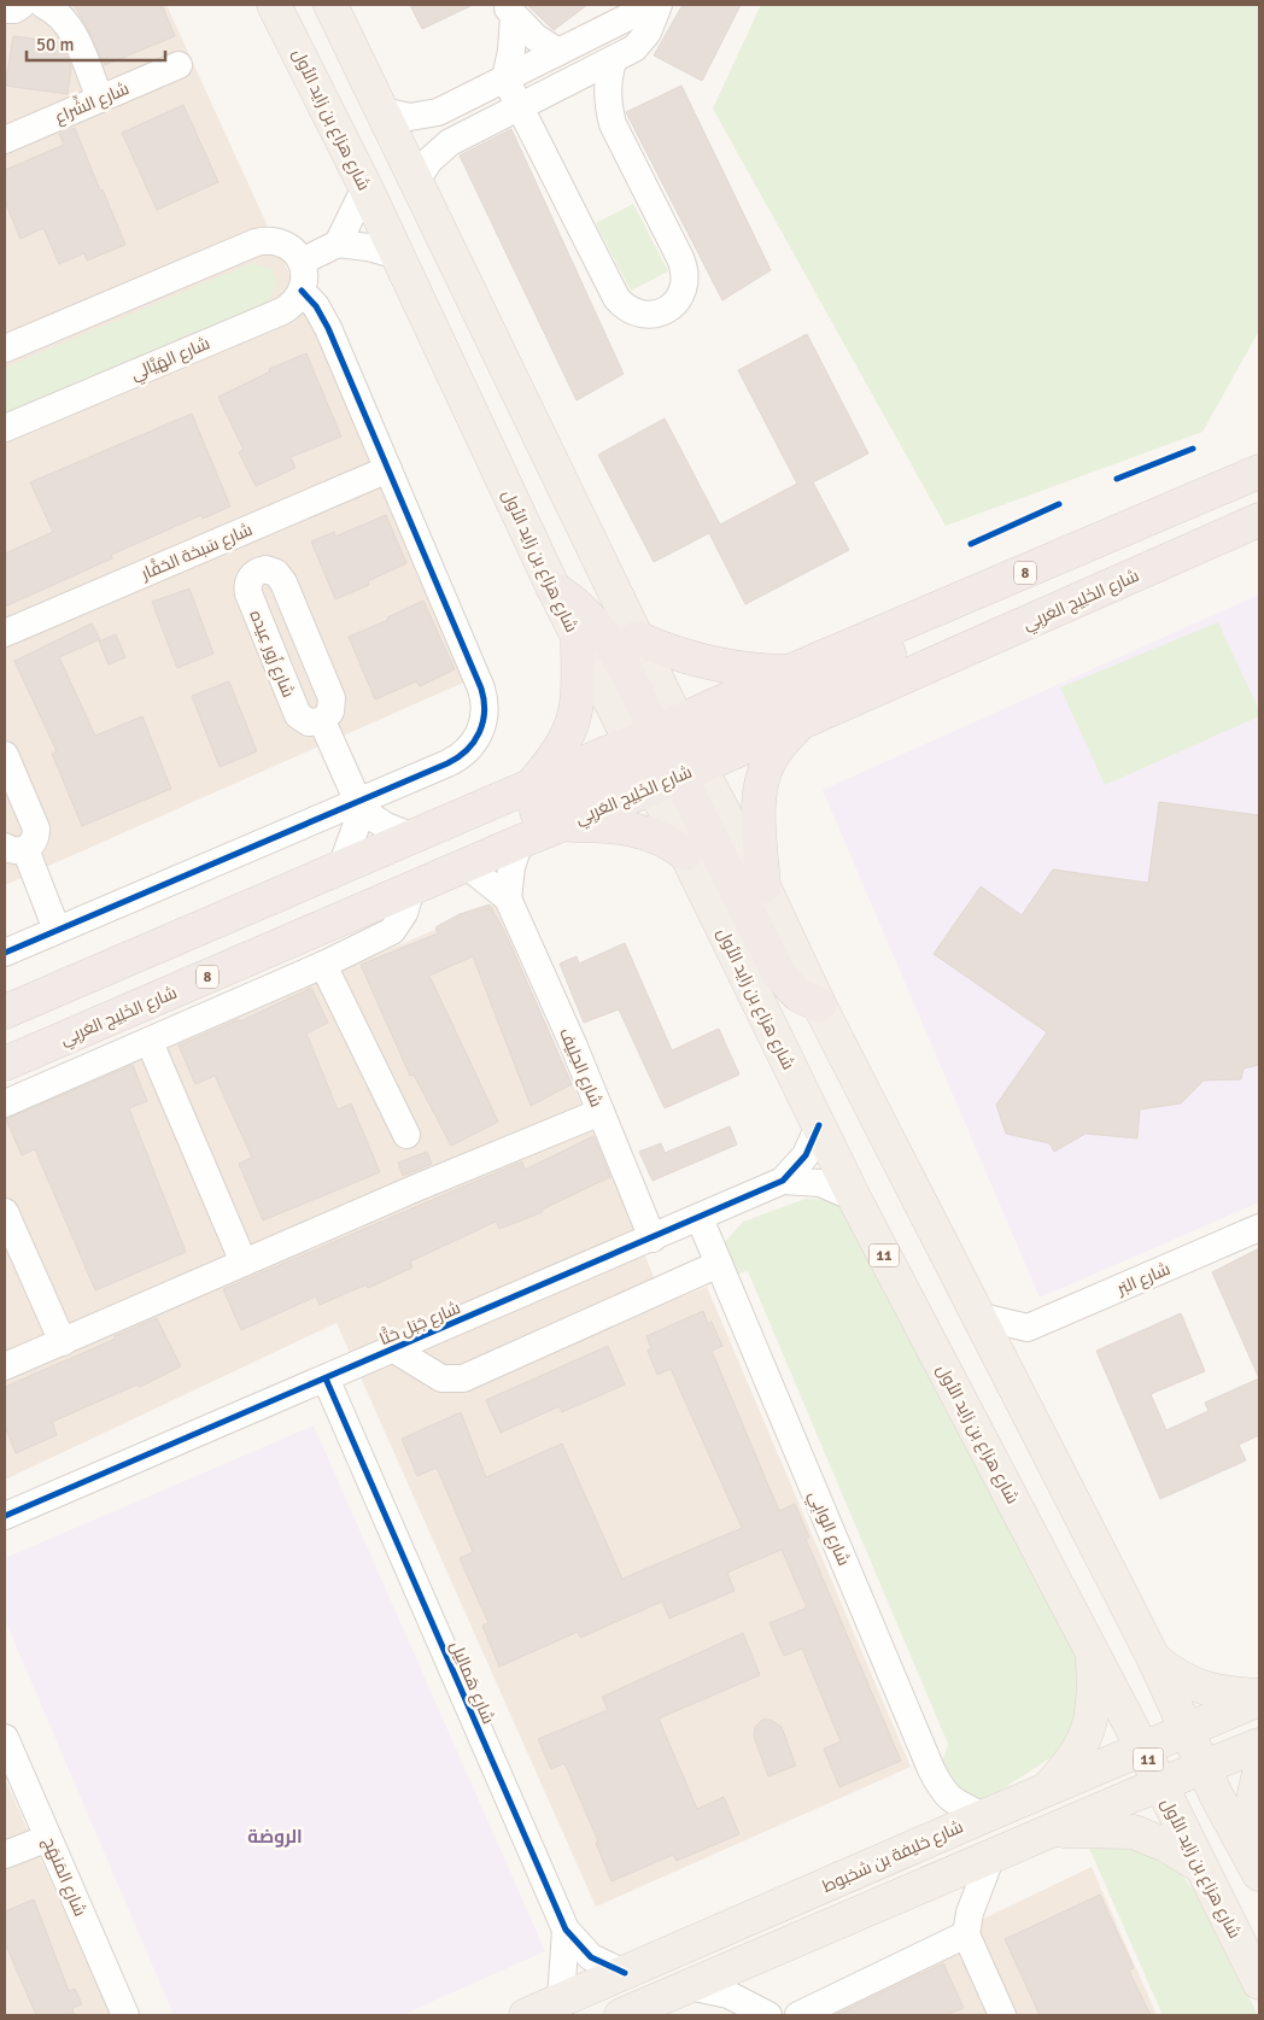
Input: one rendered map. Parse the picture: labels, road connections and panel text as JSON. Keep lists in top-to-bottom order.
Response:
{
  "streets": {
    "highway": ["8", "شارع الخَلِيج العَربِي"],
    "main road": ["شارع هزاع بن زايد الأول", "11", "شارع خليفة بن شخبوط"],
    "street": [
      "شارع الشِّراع",
      "شارع الهَيَّالي",
      "شارع سَبخة الحَفَّار",
      "شارع زُور عِيده",
      "شارع الحِلِيف",
      "شارع البَر",
      "شارع جَبَل حَتَّا",
      "شارع الوابِي",
      "شارع هَمالِيل",
      "شارع المَنهَج"
    ]
  },
  "crossings": [
    ["شارع هزاع بن زايد الأول", "شارع الخَلِيج العَربِي"],
    ["شارع هزاع بن زايد الأول", "شارع جَبَل حَتَّا"],
    ["شارع هزاع بن زايد الأول", "شارع خليفة بن شخبوط"],
    ["شارع الخَلِيج العَربِي", "شارع الحِلِيف"],
    ["شارع الحِلِيف", "شارع جَبَل حَتَّا"],
    ["شارع جَبَل حَتَّا", "شارع الوابِي"],
    ["شارع جَبَل حَتَّا", "شارع هَمالِيل"],
    ["شارع الوابِي", "شارع خليفة بن شخبوط"],
    ["شارع هَمالِيل", "شارع خليفة بن شخبوط"]
  ],
  "districts": ["الروضة"],
  "scale_bar": "50 m"
}
